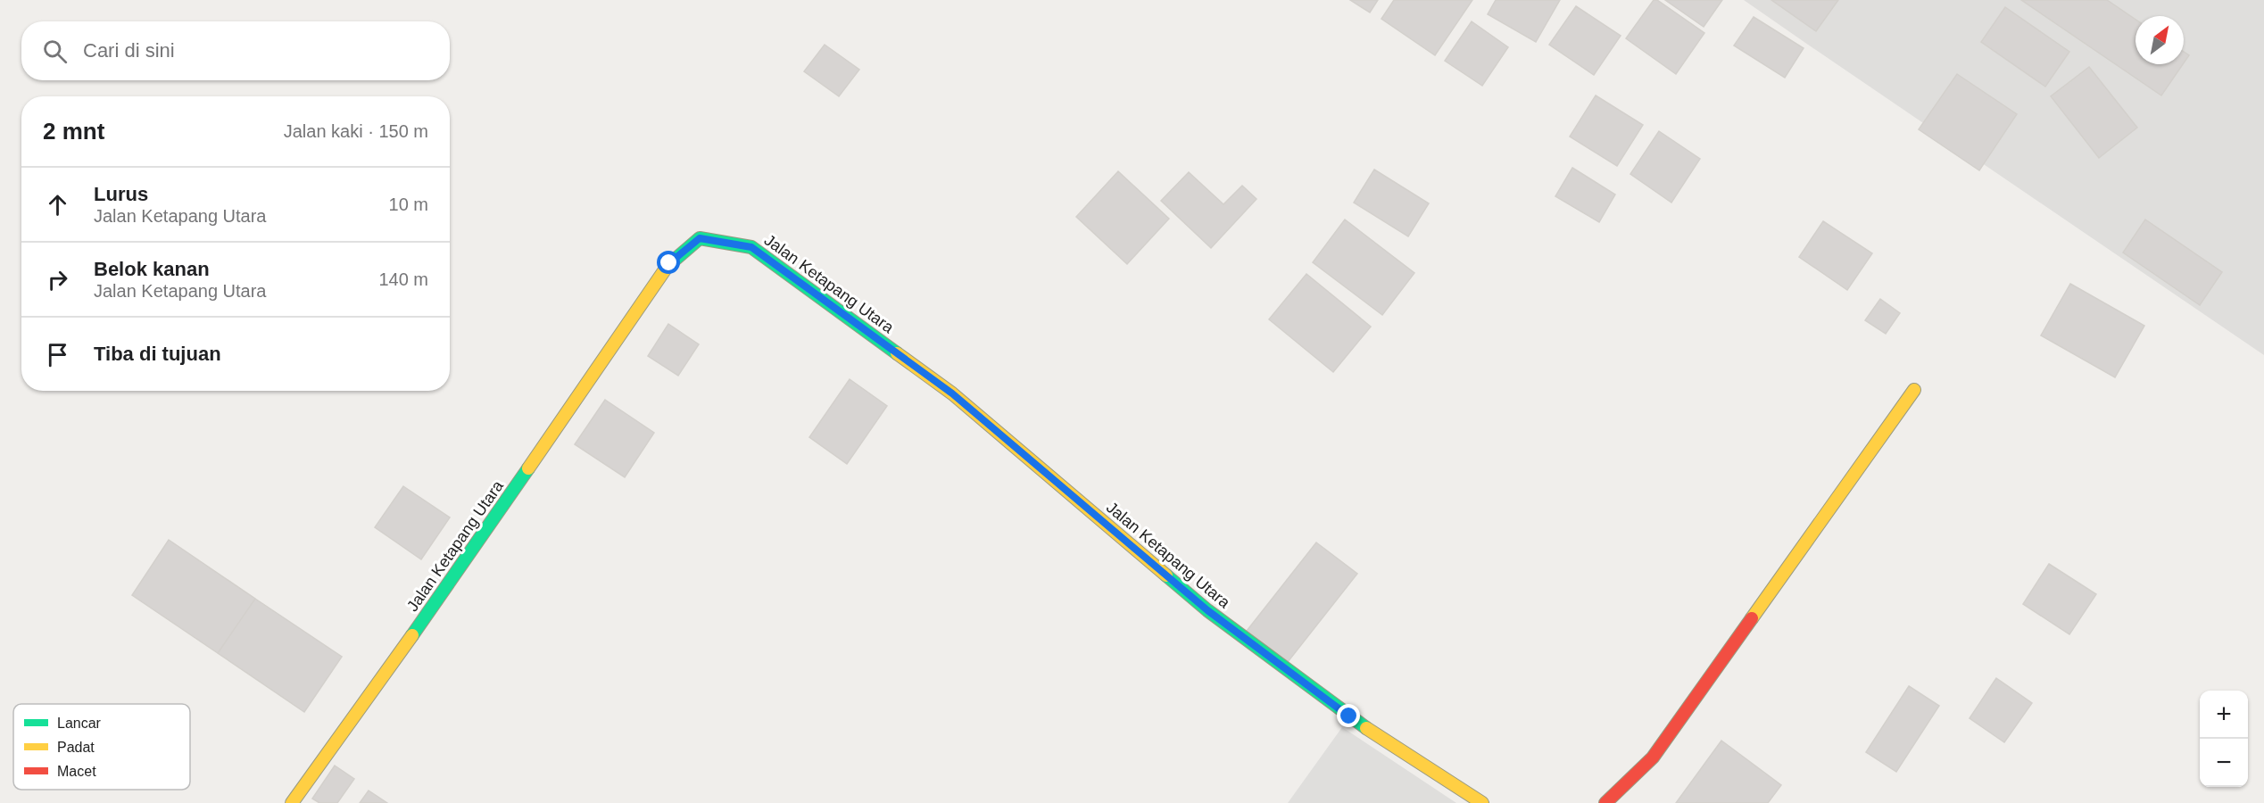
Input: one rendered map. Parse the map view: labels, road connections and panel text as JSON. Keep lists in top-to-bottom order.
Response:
{
  "streets": {
    "street": ["Jalan Ketapang Utara"]
  },
  "legend": ["Lancar", "Padat", "Macet"],
  "north": "top right",
  "page": {
    "search": "Cari di sini",
    "heading": ["2 mnt", "Jalan kaki · 150 m"],
    "list": [
      ["Lurus", "Jalan Ketapang Utara", "10 m"],
      ["Belok kanan", "Jalan Ketapang Utara", "140 m"],
      "Tiba di tujuan"
    ],
    "map_buttons": ["+", "−"]
  }
}
